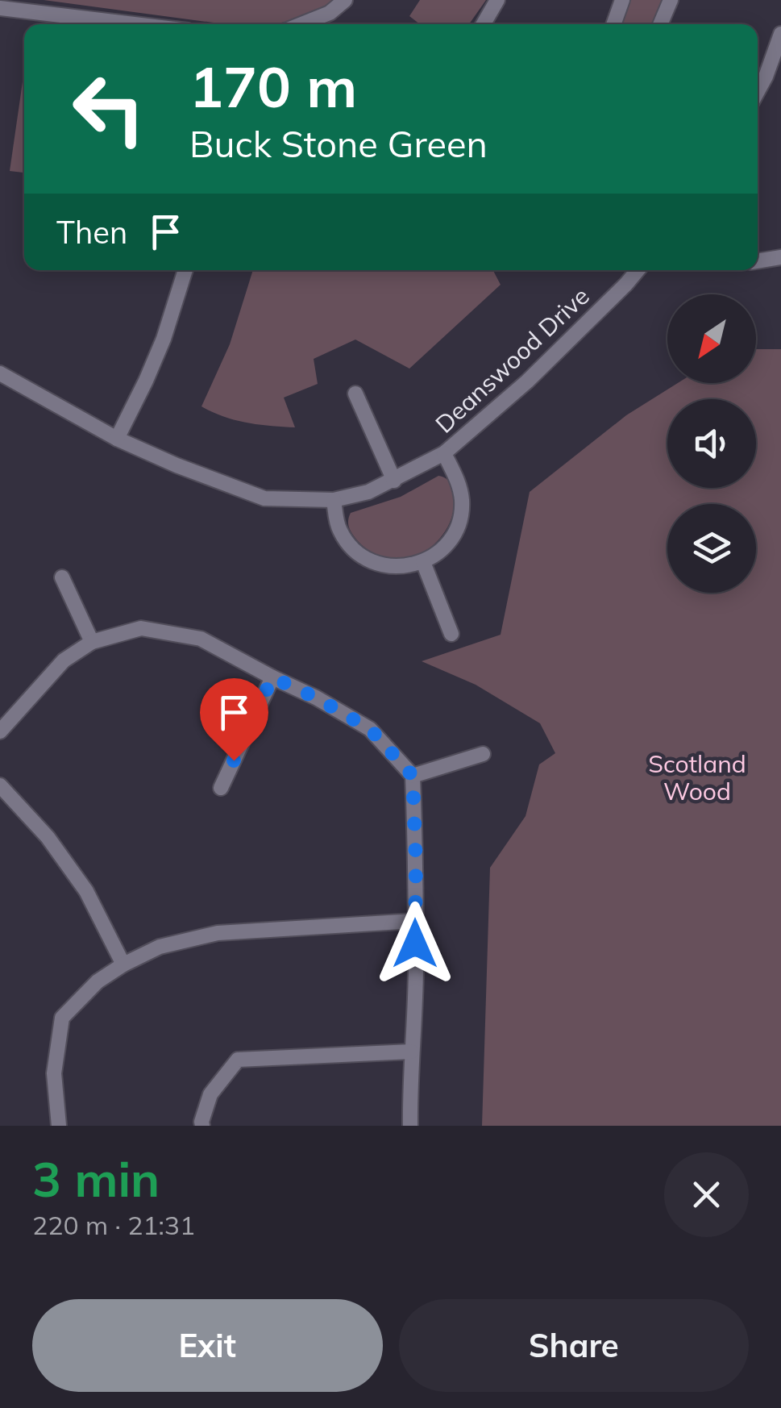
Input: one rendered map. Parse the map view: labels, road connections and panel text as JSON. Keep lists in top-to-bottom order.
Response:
{
  "streets": {
    "street": ["Deanswood Drive"]
  },
  "parks": ["Scotland Wood"],
  "north": "bottom left",
  "page": {
    "turn": ["170 m", "Buck Stone Green"],
    "then": "Then",
    "heading": ["3 min", "220 m · 21:31"],
    "buttons": ["Exit", "Share"]
  }
}
